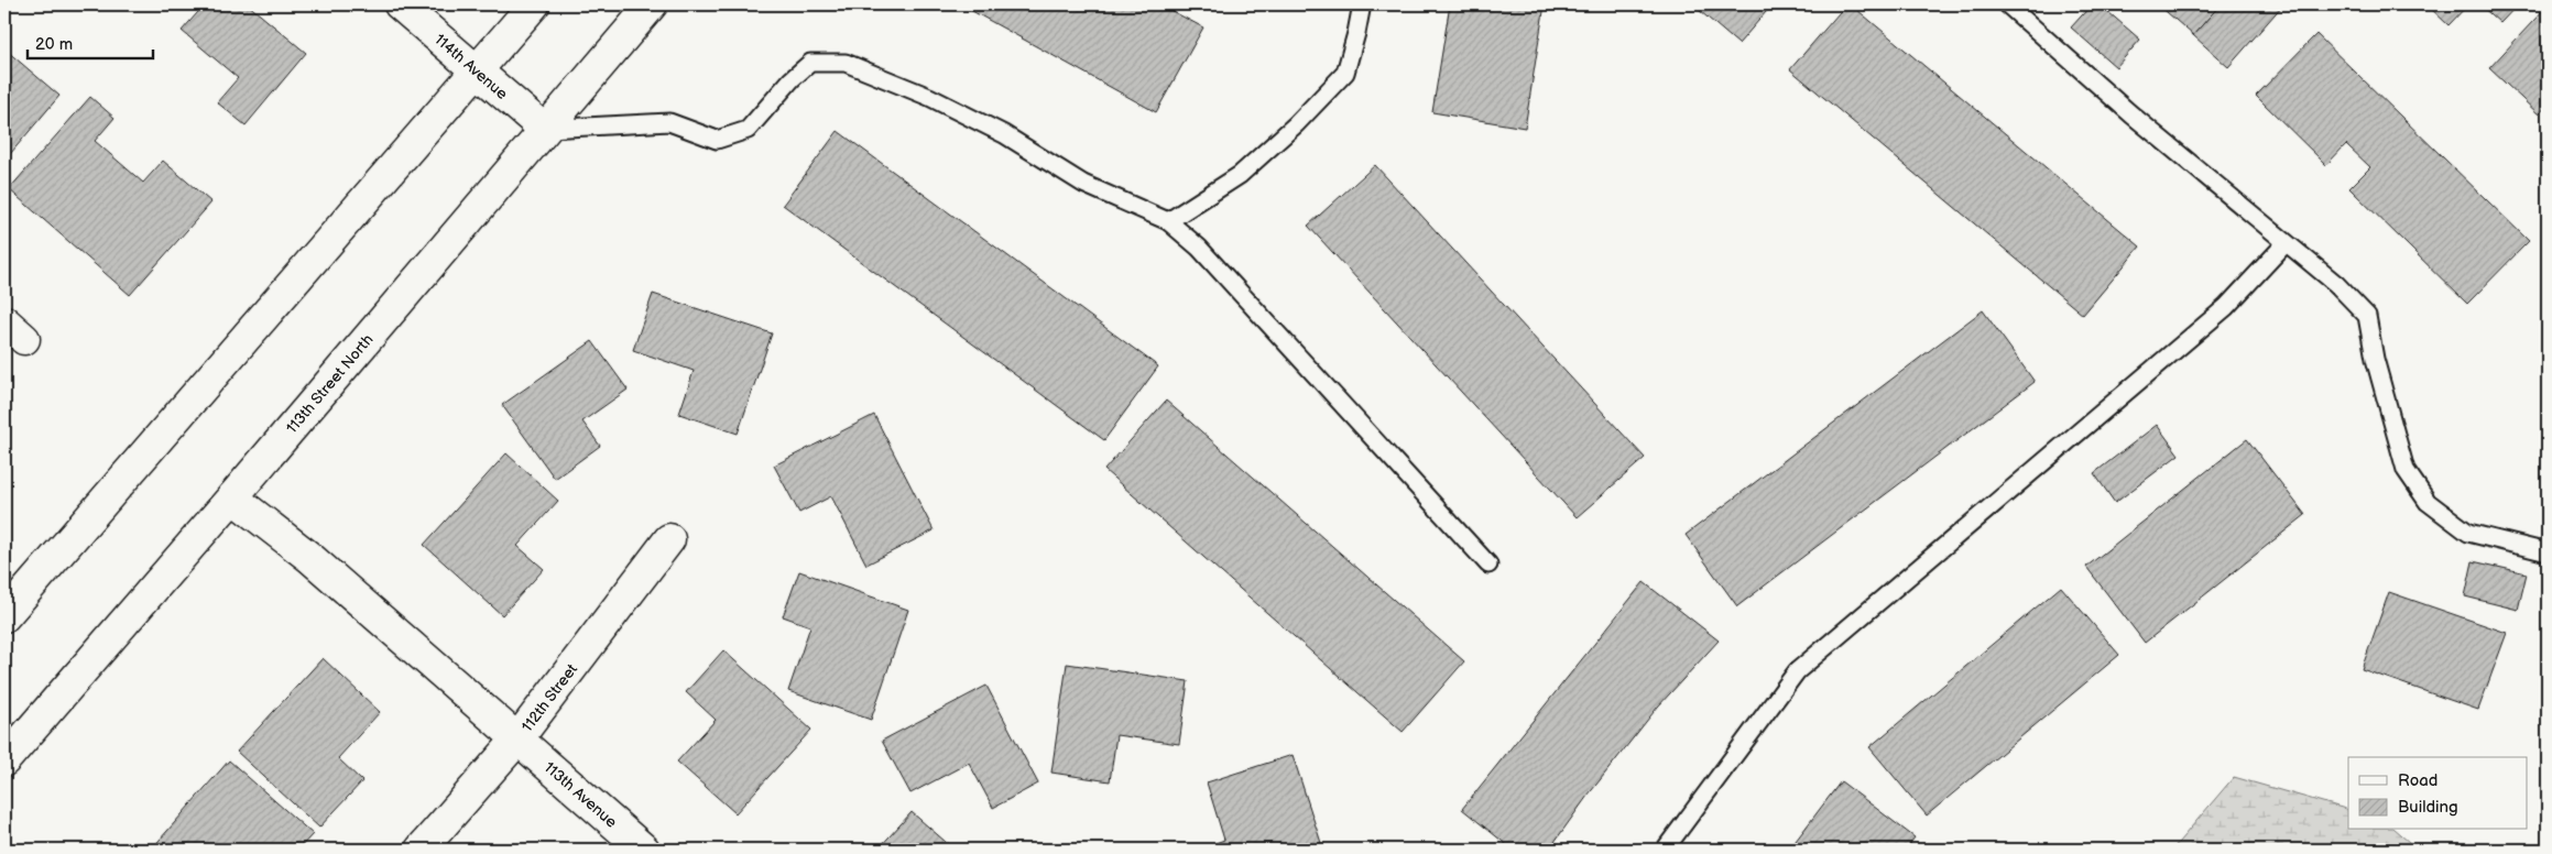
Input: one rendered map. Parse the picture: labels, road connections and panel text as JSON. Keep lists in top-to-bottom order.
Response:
{
  "streets": {
    "main road": [
      "114th Avenue",
      "113th Street North",
      "112th Street",
      "113th Avenue"
    ]
  },
  "crossings": [
    ["114th Avenue", "113th Street North"],
    ["113th Street North", "113th Avenue"],
    ["112th Street", "113th Avenue"]
  ],
  "legend": ["Road", "Building"],
  "scale_bar": "20 m"
}
